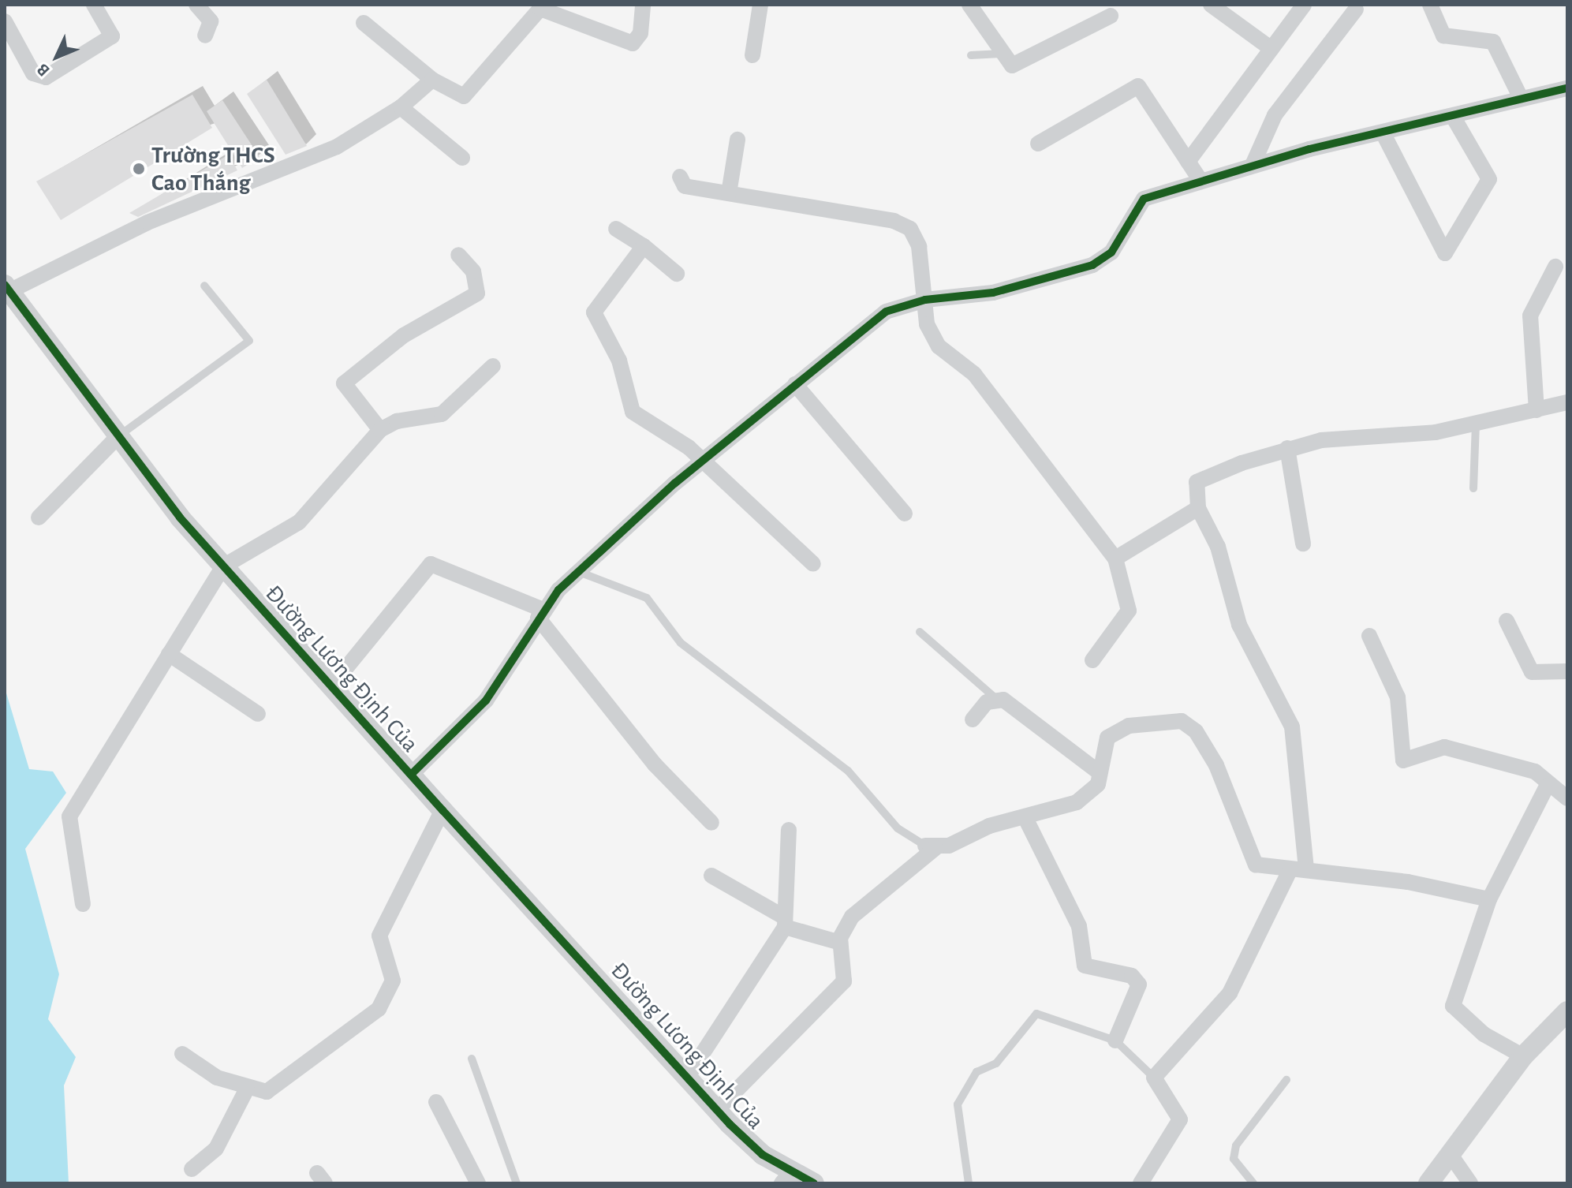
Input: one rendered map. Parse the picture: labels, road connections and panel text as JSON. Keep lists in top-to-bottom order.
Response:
{
  "streets": {
    "street": ["Đường Lương Định Của"]
  },
  "places": ["Trường THCS Cao Thắng"],
  "north": "bottom left"
}
